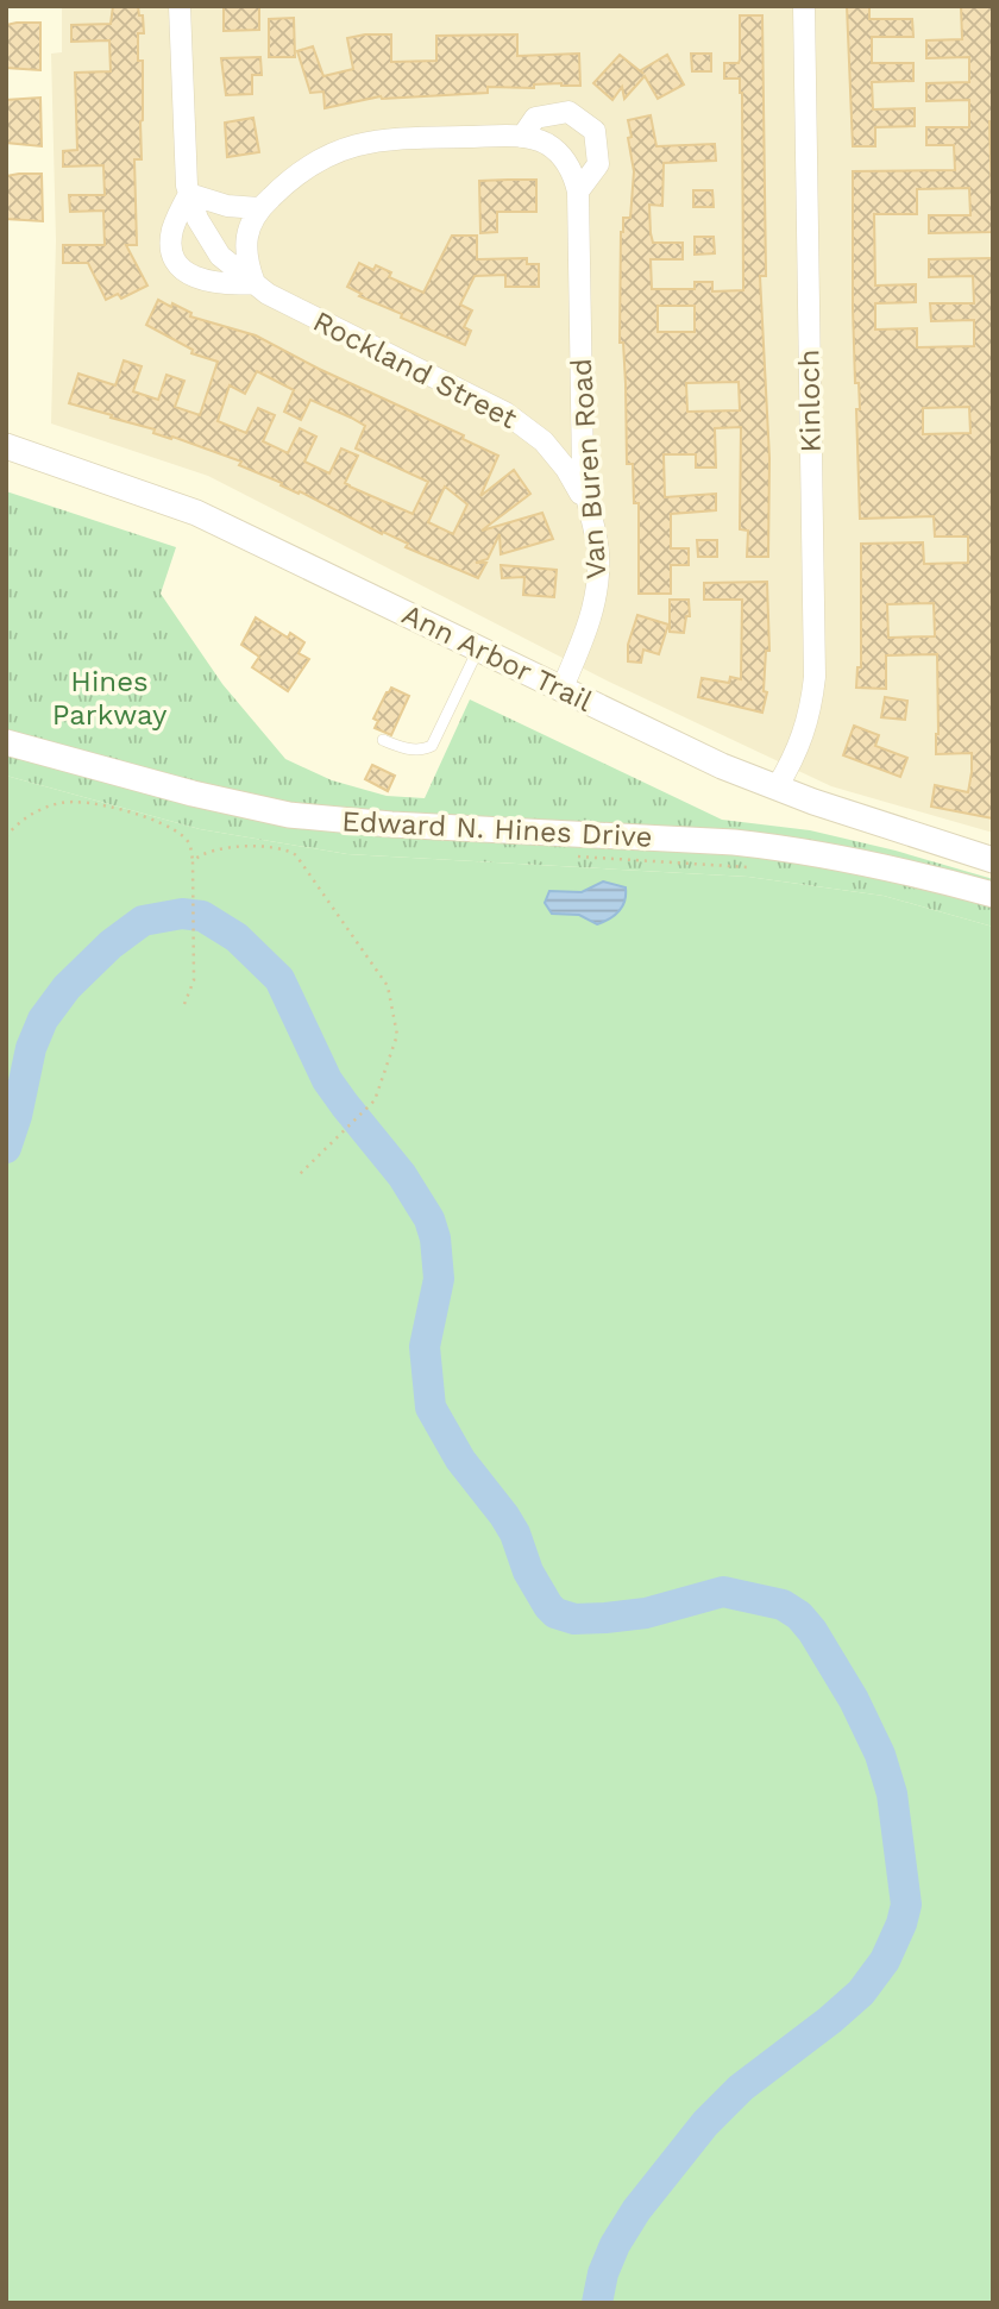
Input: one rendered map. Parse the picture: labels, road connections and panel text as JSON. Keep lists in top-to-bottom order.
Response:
{
  "streets": {
    "street": [
      "Rockland Street",
      "Kinloch",
      "Van Buren Road",
      "Ann Arbor Trail",
      "Edward N. Hines Drive"
    ]
  },
  "crossings": [
    ["Rockland Street", "Van Buren Road"],
    ["Kinloch", "Ann Arbor Trail"],
    ["Van Buren Road", "Ann Arbor Trail"]
  ],
  "parks": ["Hines Parkway"]
}
